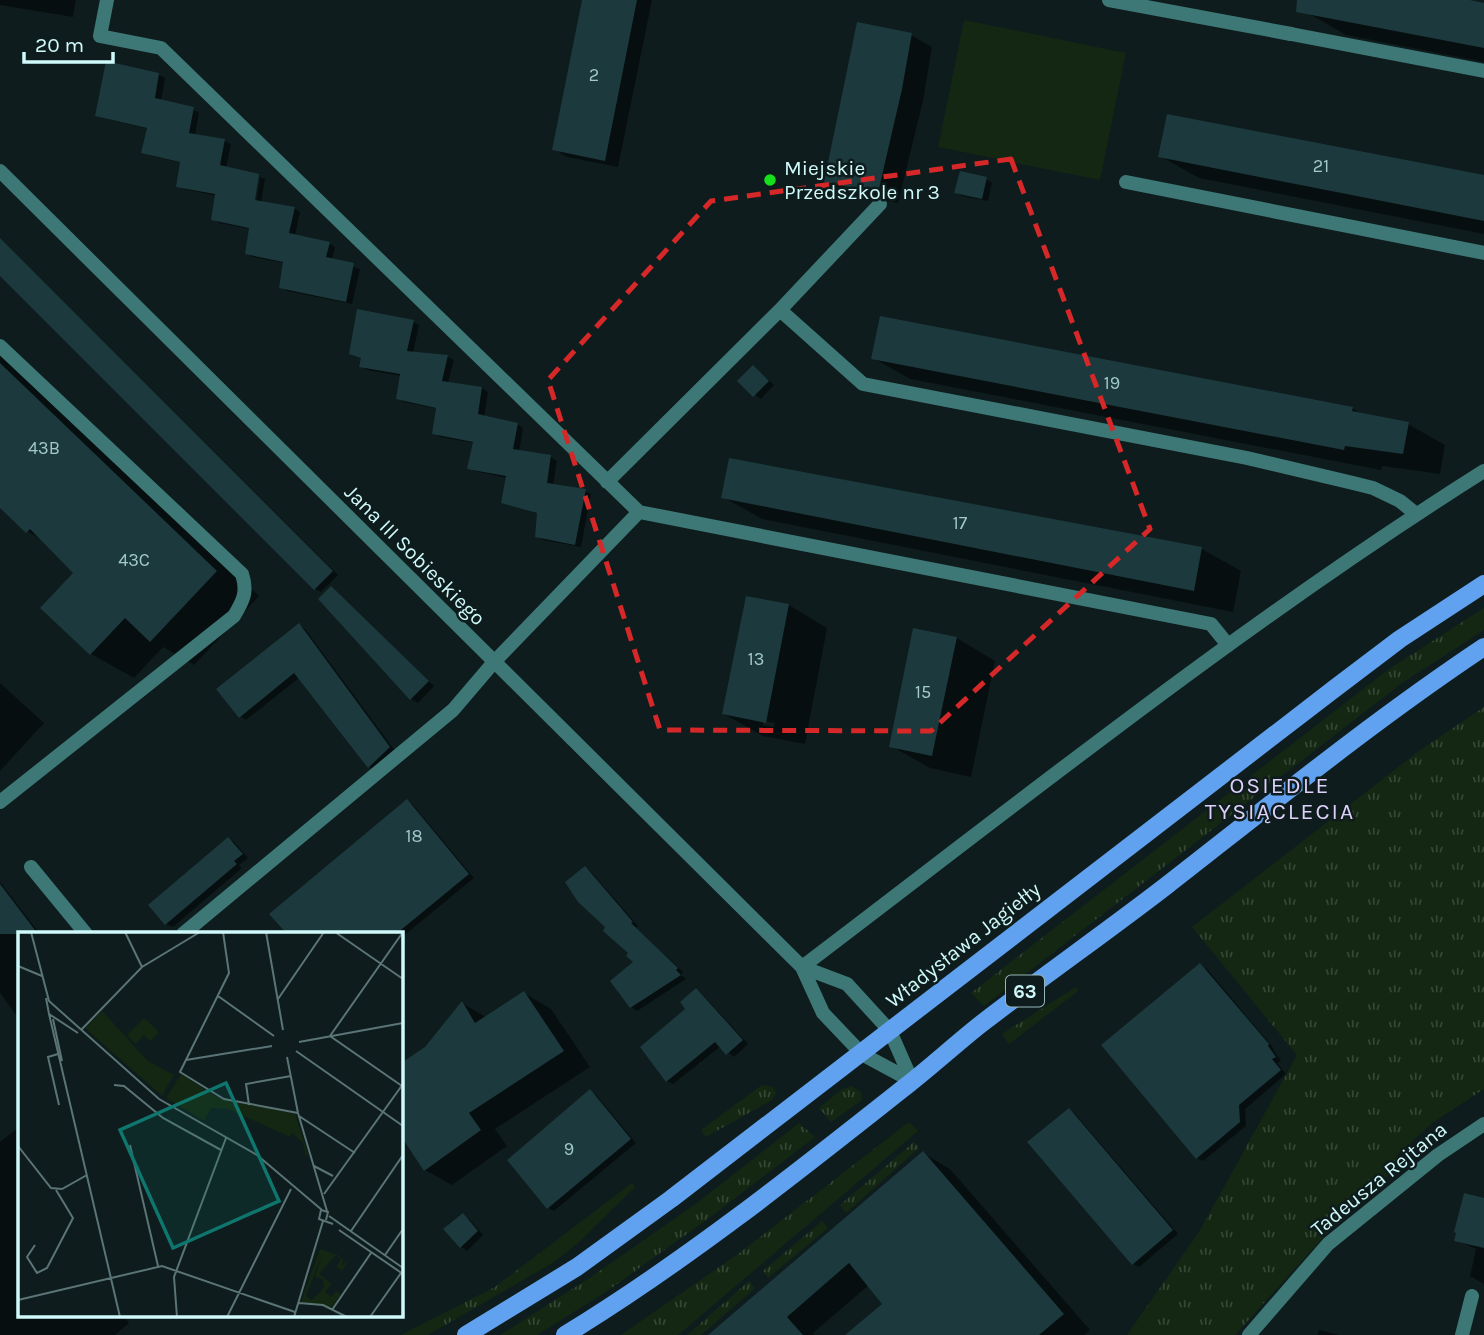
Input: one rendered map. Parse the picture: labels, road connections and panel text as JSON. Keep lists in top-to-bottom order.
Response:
{
  "streets": {
    "main road": ["Władysława Jagiełły", "63"],
    "street": ["Jana III Sobieskiego", "Tadeusza Rejtana"]
  },
  "crossings": [
    ["Jana III Sobieskiego", "Władysława Jagiełły"],
    ["Jana III Sobieskiego", "63"]
  ],
  "districts": ["OSIEDLE TYSIĄCLECIA"],
  "places": ["Miejskie Przedszkole nr 3"],
  "house_numbers": [
    "2",
    "21",
    "19",
    "43B",
    "17",
    "43C",
    "13",
    "15",
    "18",
    "9"
  ],
  "scale_bar": "20 m"
}
